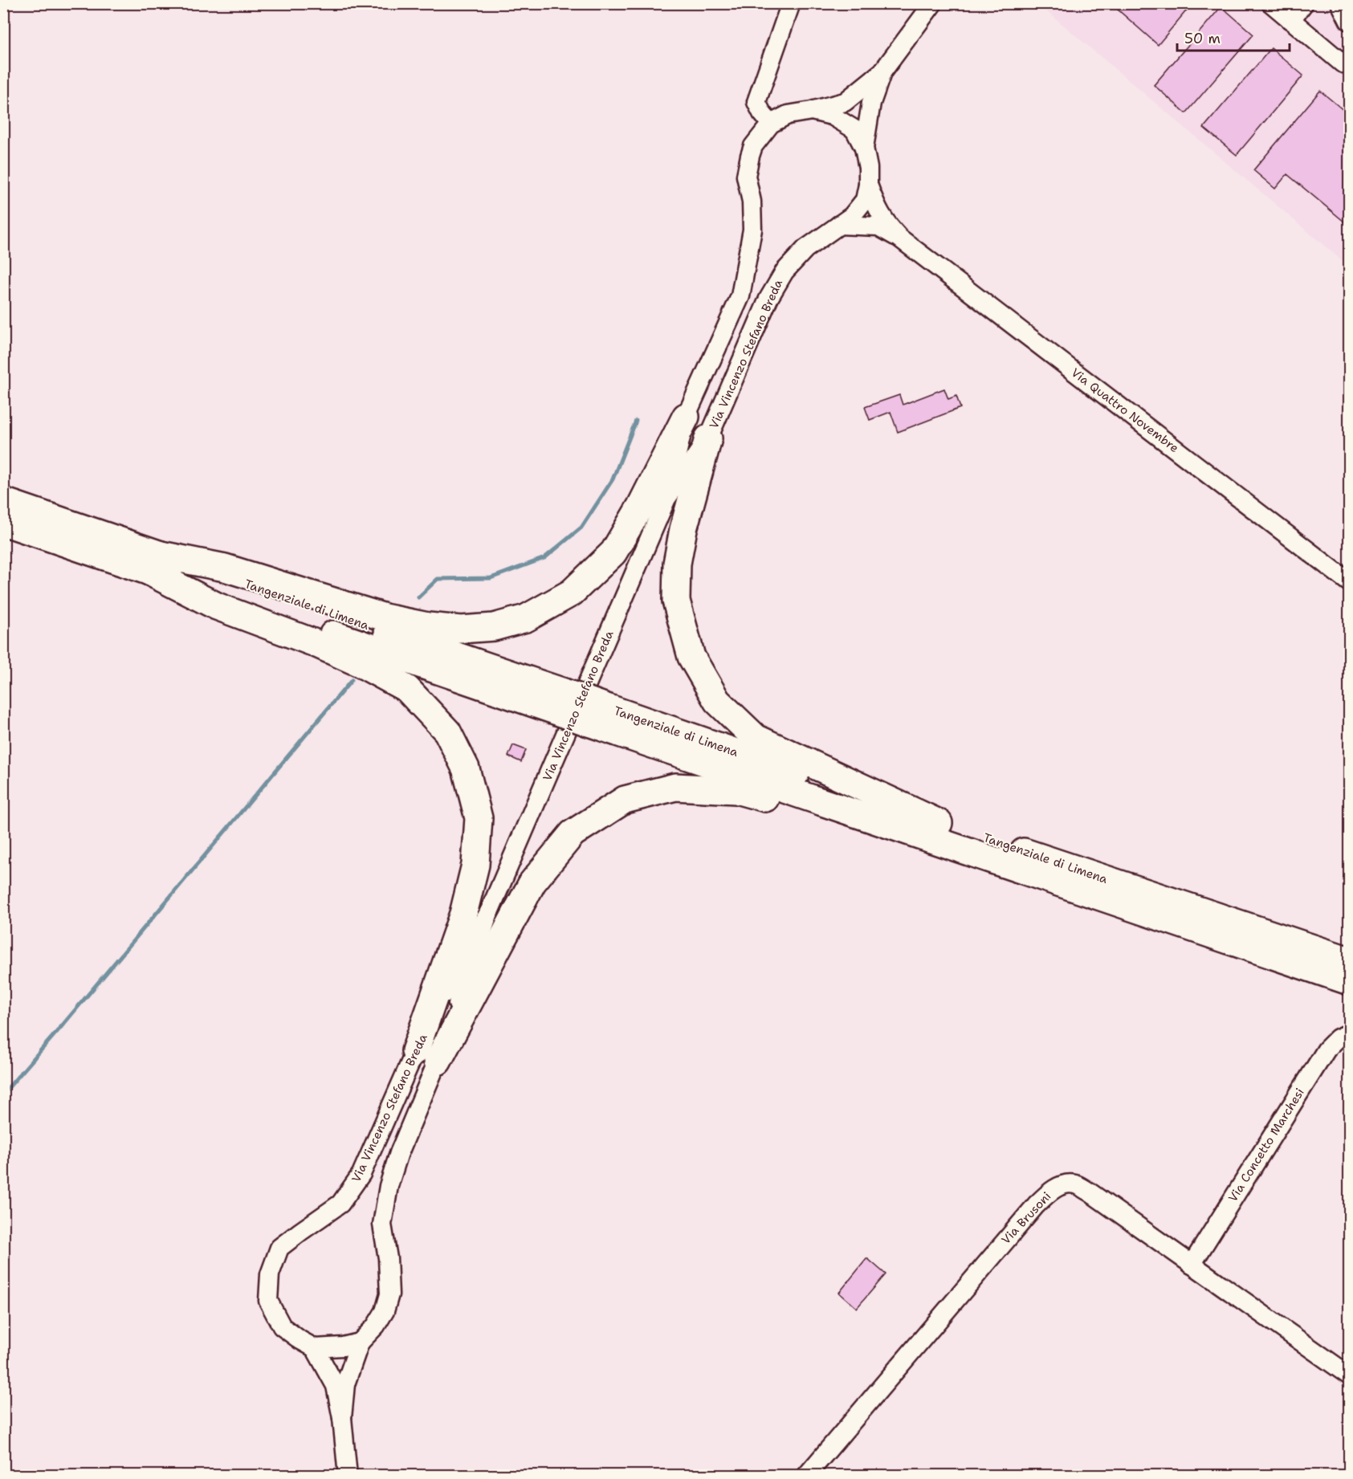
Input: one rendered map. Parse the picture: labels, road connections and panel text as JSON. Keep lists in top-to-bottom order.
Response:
{
  "streets": {
    "highway": ["Tangenziale di Limena"],
    "street": [
      "Via Vincenzo Stefano Breda",
      "Via Quattro Novembre",
      "Via Concetto Marchesi",
      "Via Brusoni"
    ]
  },
  "crossings": [
    ["Via Vincenzo Stefano Breda", "Via Quattro Novembre"],
    ["Via Concetto Marchesi", "Via Brusoni"]
  ],
  "scale_bar": "50 m"
}
